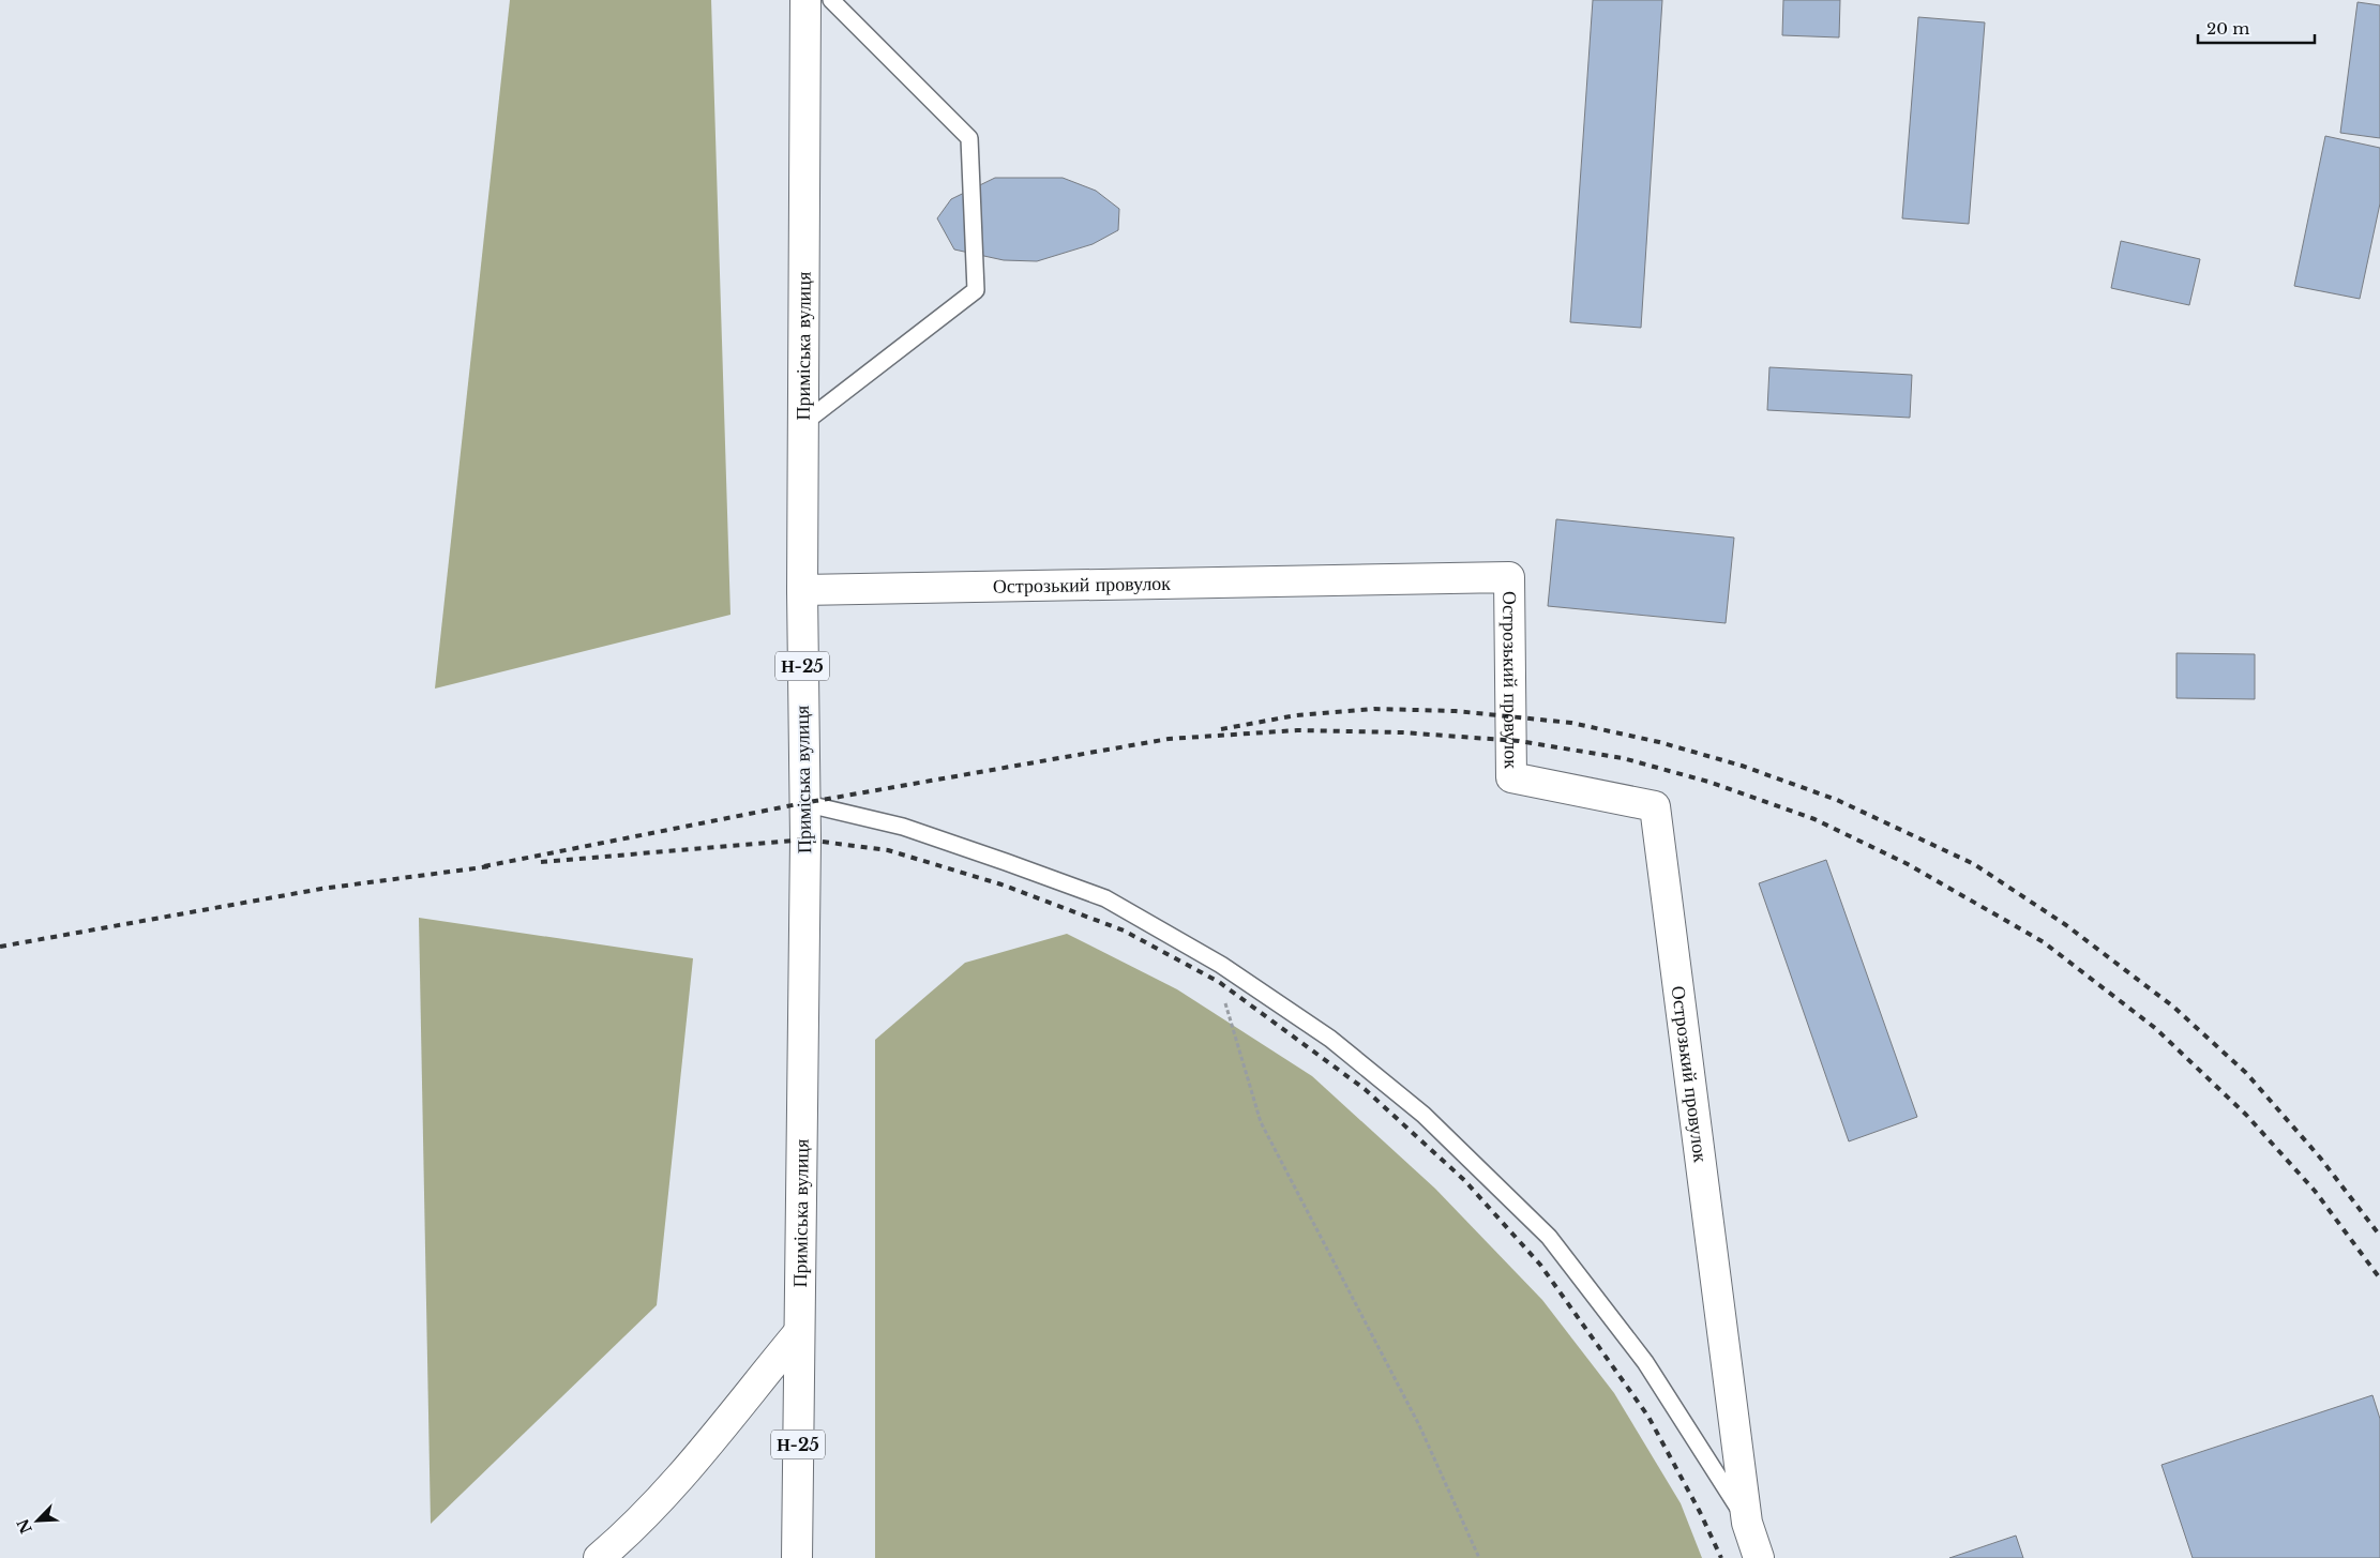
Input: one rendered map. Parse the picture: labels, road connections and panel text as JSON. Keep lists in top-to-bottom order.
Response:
{
  "streets": {
    "main road": ["Приміська вулиця", "Острозький провулок", "Н-25"]
  },
  "crossings": [
    ["Приміська вулиця", "Острозький провулок"]
  ],
  "scale_bar": "20 m",
  "north": "bottom left"
}
